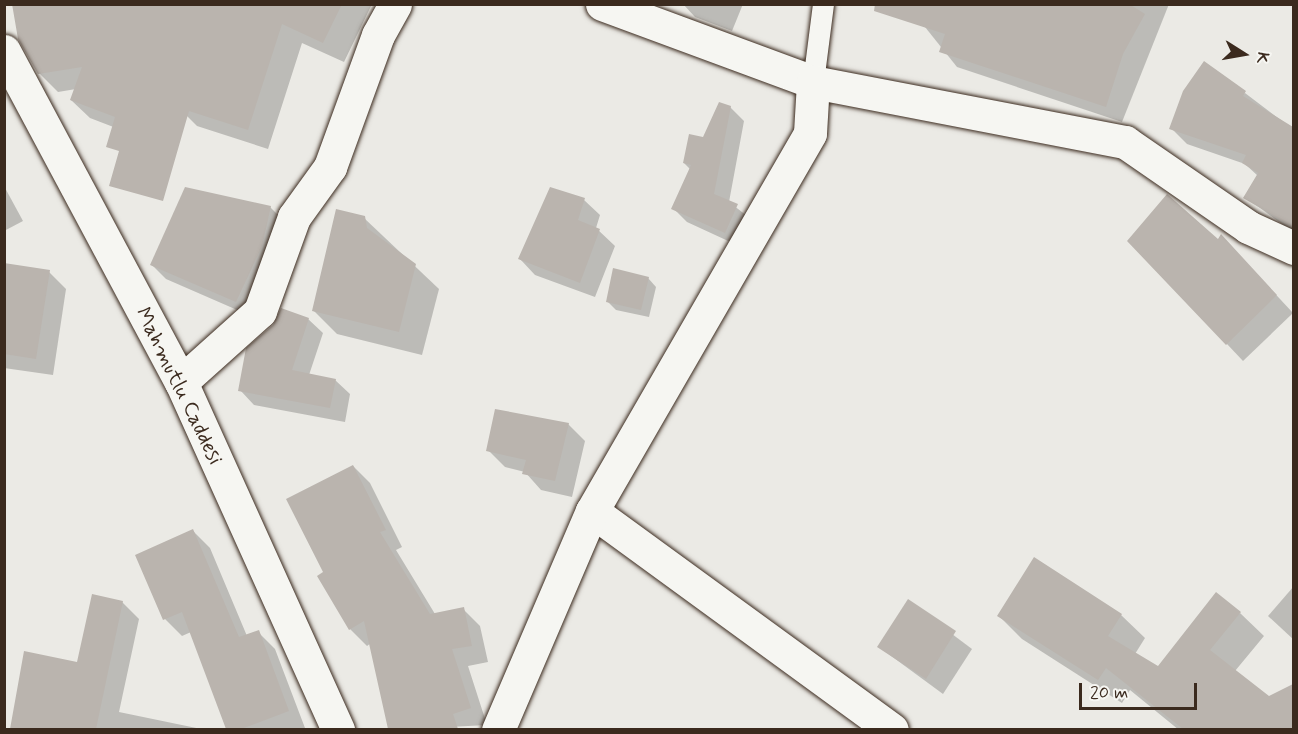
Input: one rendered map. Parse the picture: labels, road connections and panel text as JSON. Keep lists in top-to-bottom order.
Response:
{
  "streets": {
    "street": ["Mahmutlu Caddesi"]
  },
  "scale_bar": "20 m",
  "north": "right"
}
